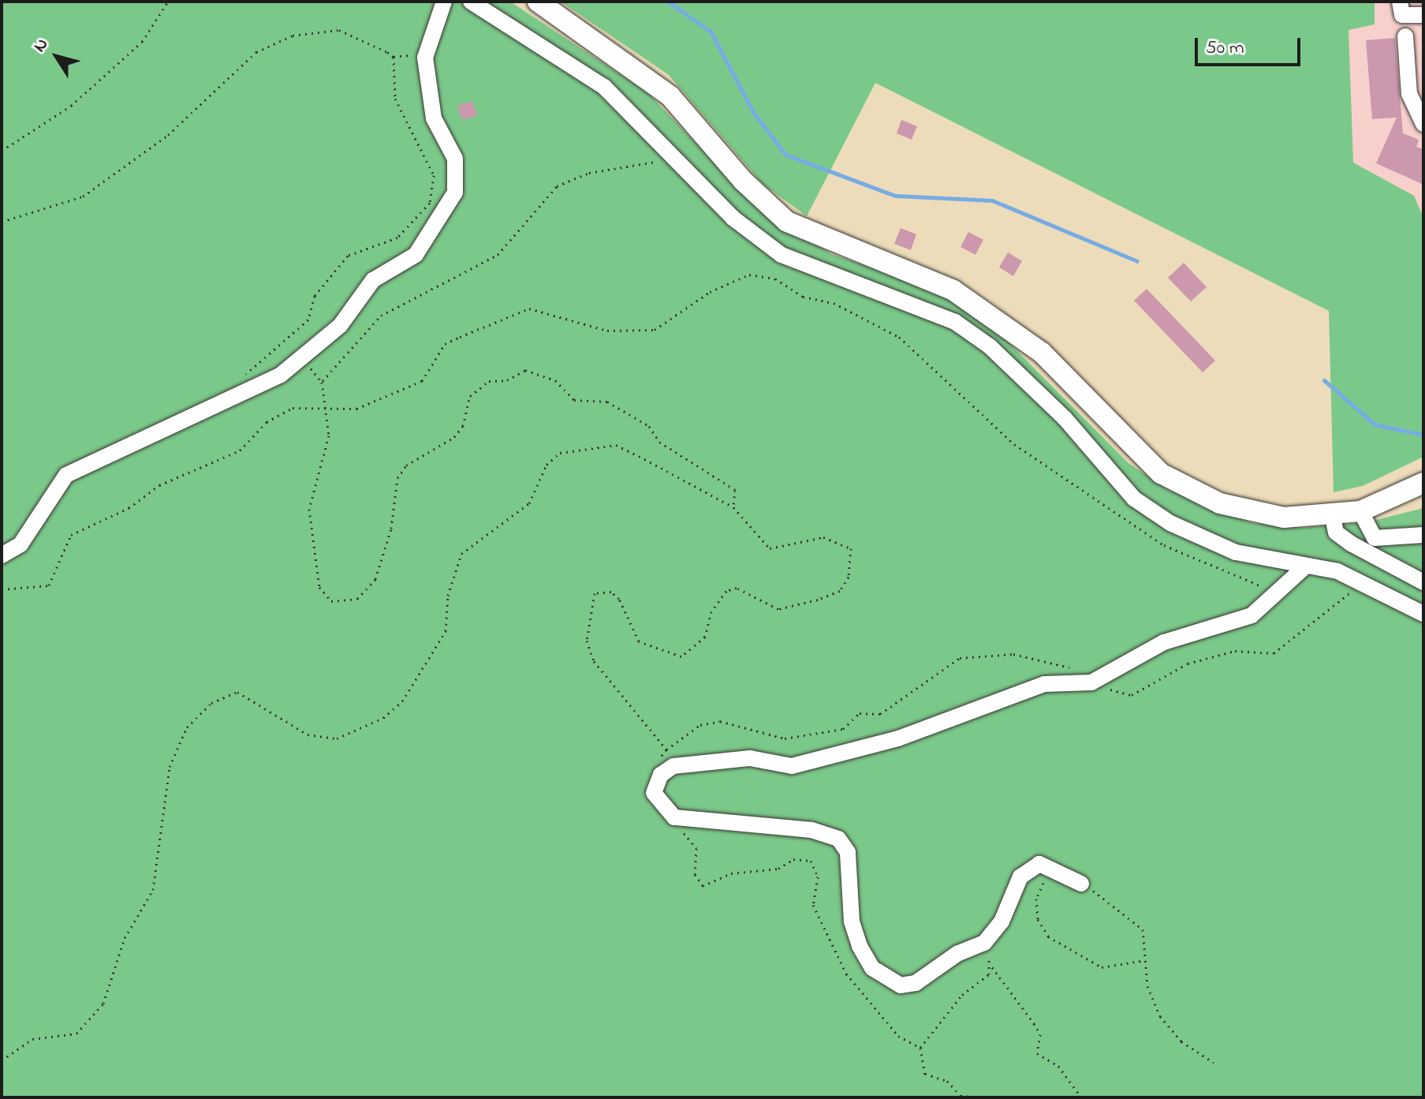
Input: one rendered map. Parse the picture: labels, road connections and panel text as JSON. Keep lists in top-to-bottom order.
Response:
{
  "scale_bar": "50 m",
  "north": "top left"
}
